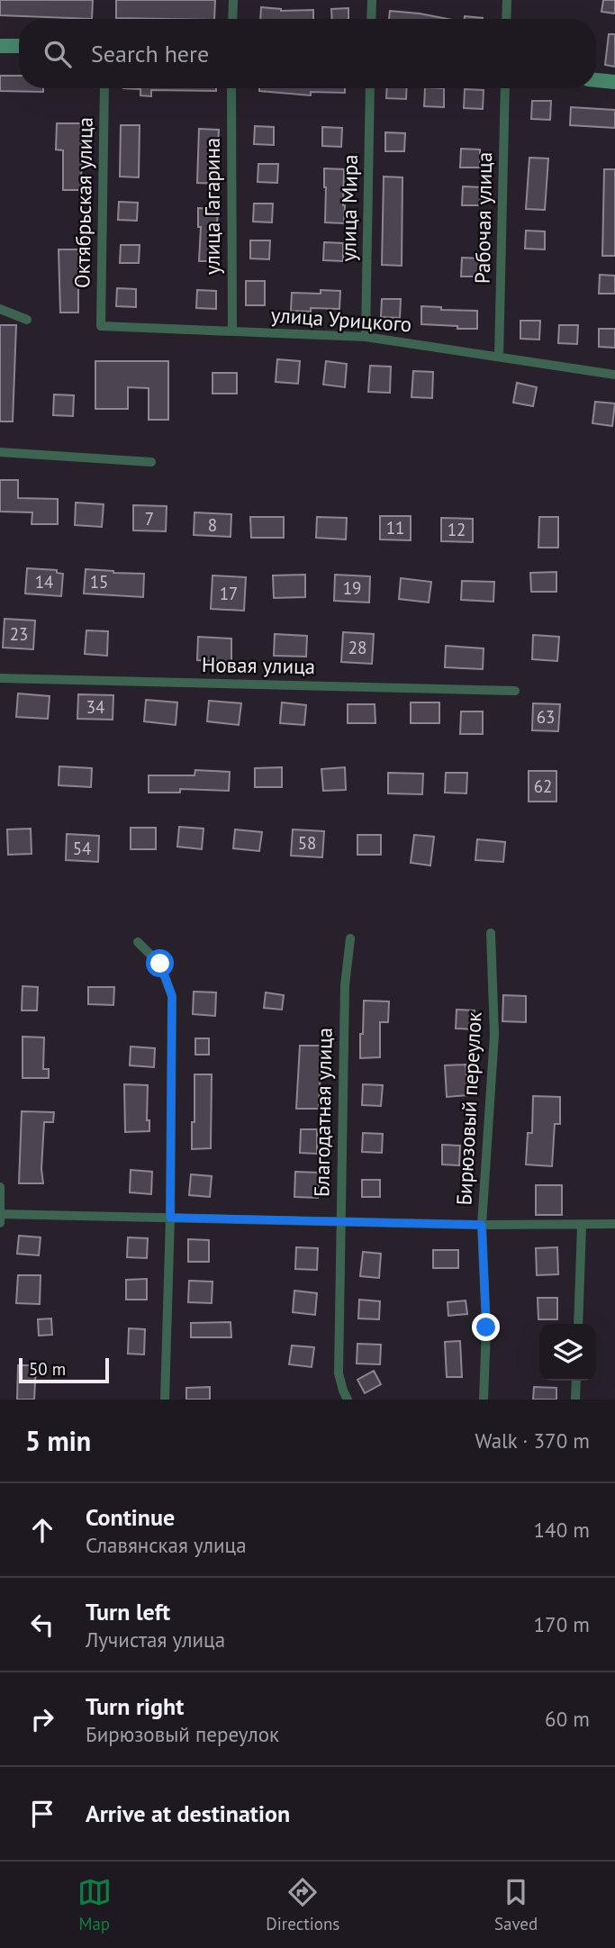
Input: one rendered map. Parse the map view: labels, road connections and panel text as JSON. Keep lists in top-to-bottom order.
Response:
{
  "streets": {
    "street": [
      "Октябрьская улица",
      "улица Гагарина",
      "улица Мира",
      "Рабочая улица",
      "улица Урицкого",
      "Новая улица",
      "Бирюзовый переулок",
      "Благодатная улица"
    ]
  },
  "crossings": [
    ["Октябрьская улица", "улица Урицкого"],
    ["улица Гагарина", "улица Урицкого"],
    ["улица Мира", "улица Урицкого"],
    ["Рабочая улица", "улица Урицкого"]
  ],
  "house_numbers": [
    "7",
    "8",
    "11",
    "12",
    "14",
    "15",
    "19",
    "17",
    "23",
    "28",
    "34",
    "63",
    "62",
    "58",
    "54"
  ],
  "scale_bar": "50 m",
  "page": {
    "search": "Search here",
    "scale": "50 m",
    "heading": ["5 min", "Walk · 370 m"],
    "list": [
      ["Continue", "Славянская улица", "140 m"],
      ["Turn left", "Лучистая улица", "170 m"],
      ["Turn right", "Бирюзовый переулок", "60 m"],
      "Arrive at destination"
    ],
    "nav": ["Map", "Directions", "Saved"]
  }
}
